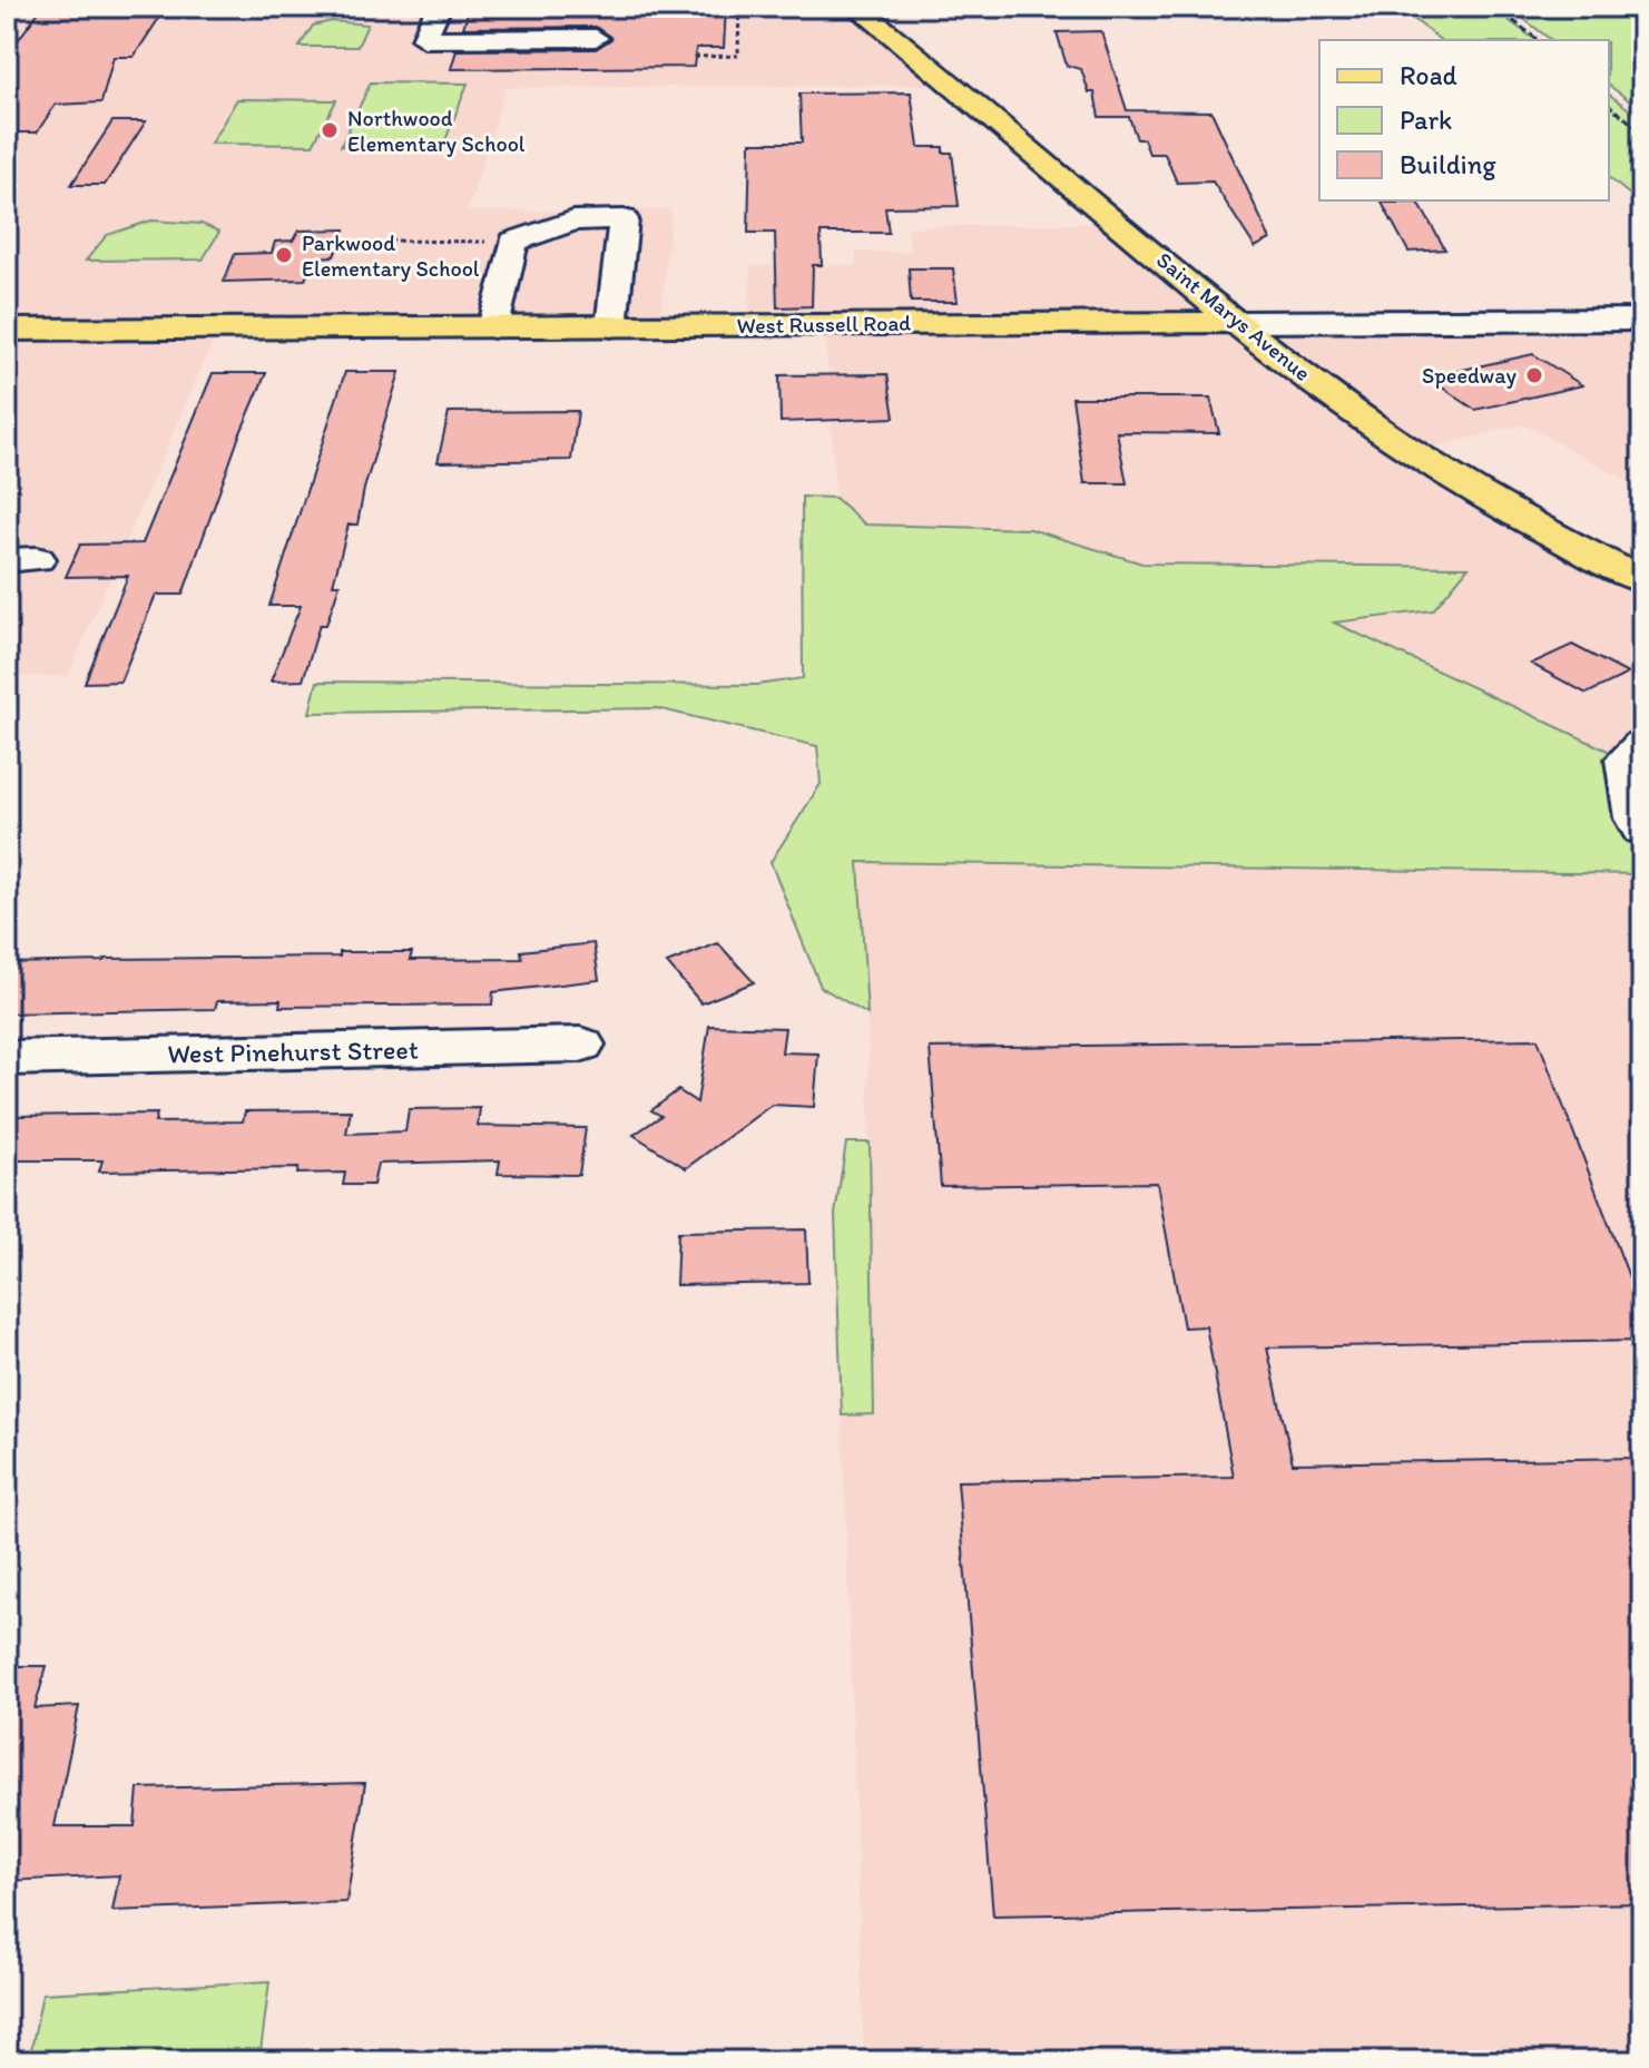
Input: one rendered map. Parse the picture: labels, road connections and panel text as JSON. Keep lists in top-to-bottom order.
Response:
{
  "streets": {
    "main road": ["Saint Marys Avenue", "West Russell Road"],
    "street": ["West Pinehurst Street"]
  },
  "crossings": [
    ["Saint Marys Avenue", "West Russell Road"]
  ],
  "places": ["Northwood Elementary School", "Parkwood Elementary School", "Speedway"],
  "legend": ["Road", "Park", "Building"]
}
